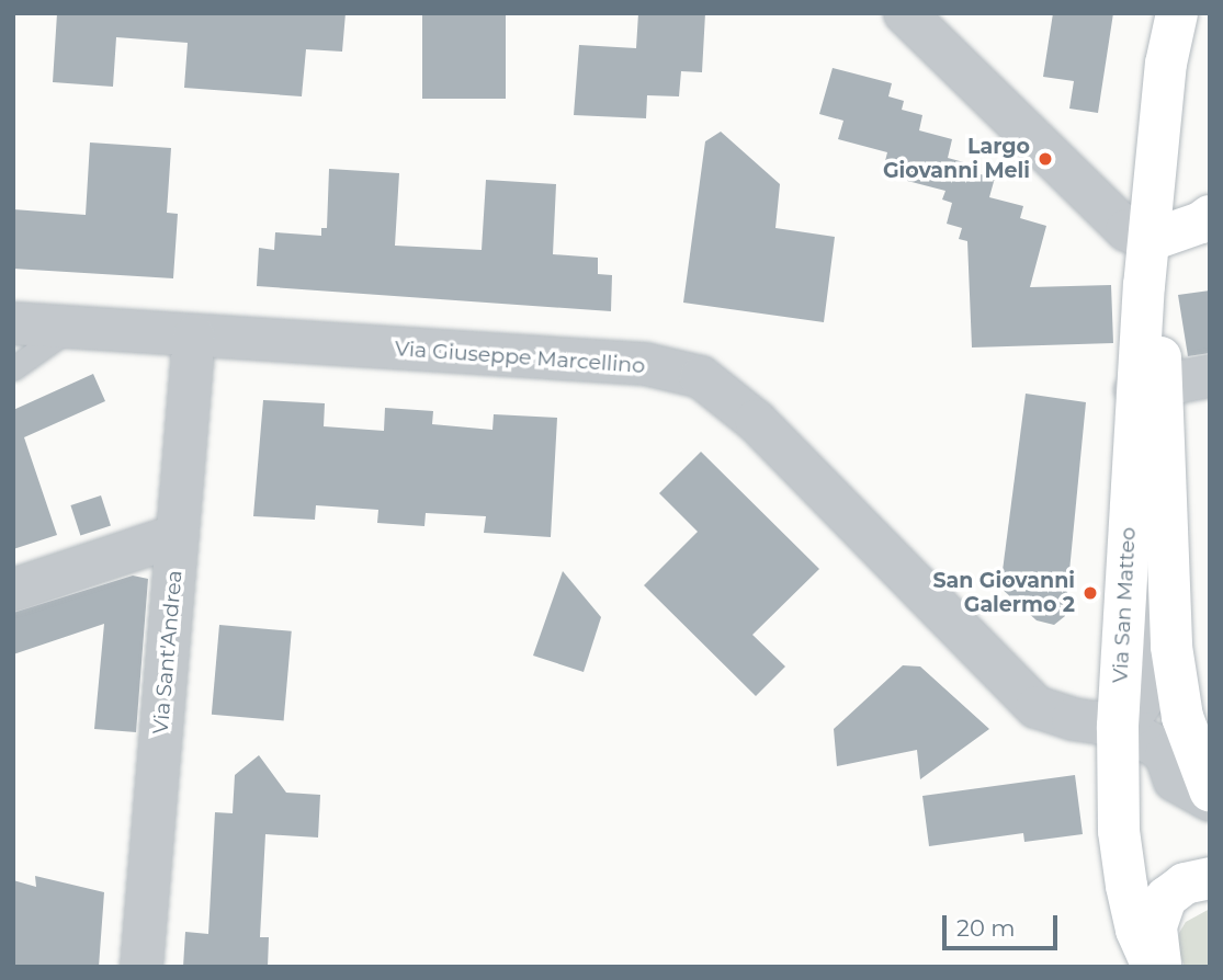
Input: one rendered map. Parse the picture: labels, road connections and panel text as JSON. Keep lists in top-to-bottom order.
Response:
{
  "streets": {
    "street": ["Via Giuseppe Marcellino", "Via San Matteo", "Via Sant'Andrea"]
  },
  "crossings": [
    ["Via Giuseppe Marcellino", "Via San Matteo"],
    ["Via Giuseppe Marcellino", "Via Sant'Andrea"]
  ],
  "places": ["Largo Giovanni Meli", "San Giovanni Galermo 2"],
  "scale_bar": "20 m"
}
